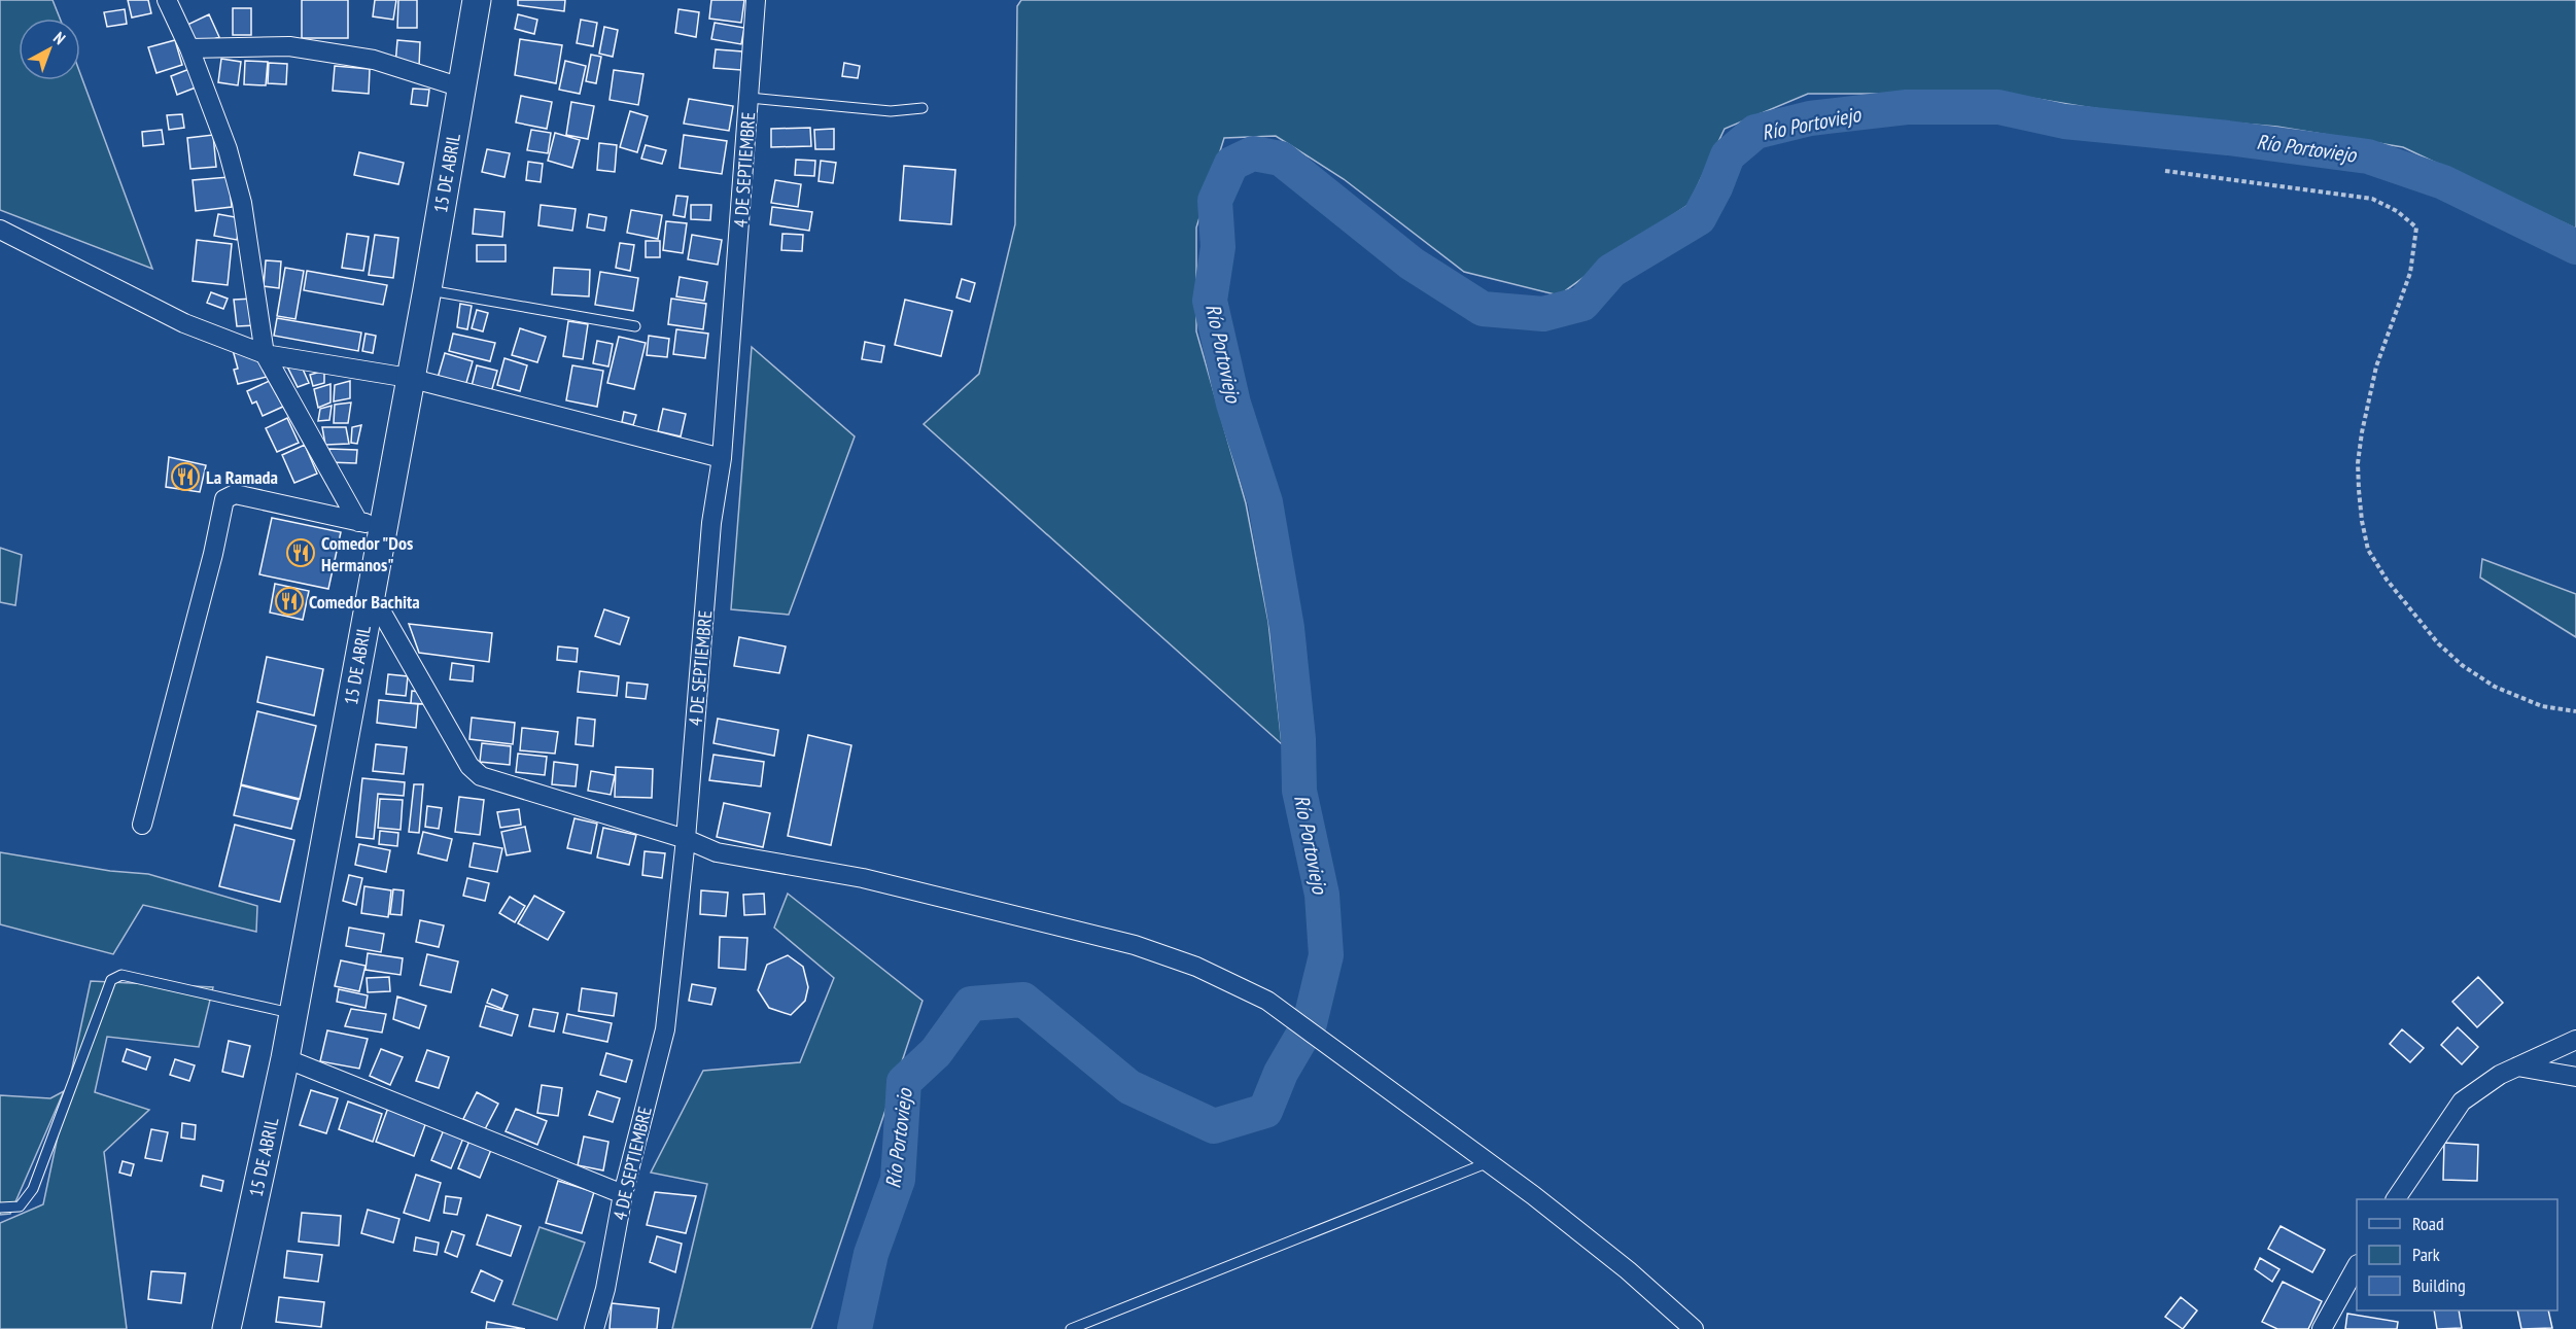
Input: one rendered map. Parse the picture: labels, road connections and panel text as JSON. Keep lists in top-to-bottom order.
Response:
{
  "streets": {
    "main road": ["15 DE ABRIL"],
    "street": ["4 DE SEPTIEMBRE"]
  },
  "water": ["Río Portoviejo"],
  "places": {
    "restaurant": ["La Ramada", "Comedor \"Dos Hermanos\"", "Comedor Bachita"]
  },
  "legend": ["Road", "Park", "Building"],
  "north": "top right"
}
